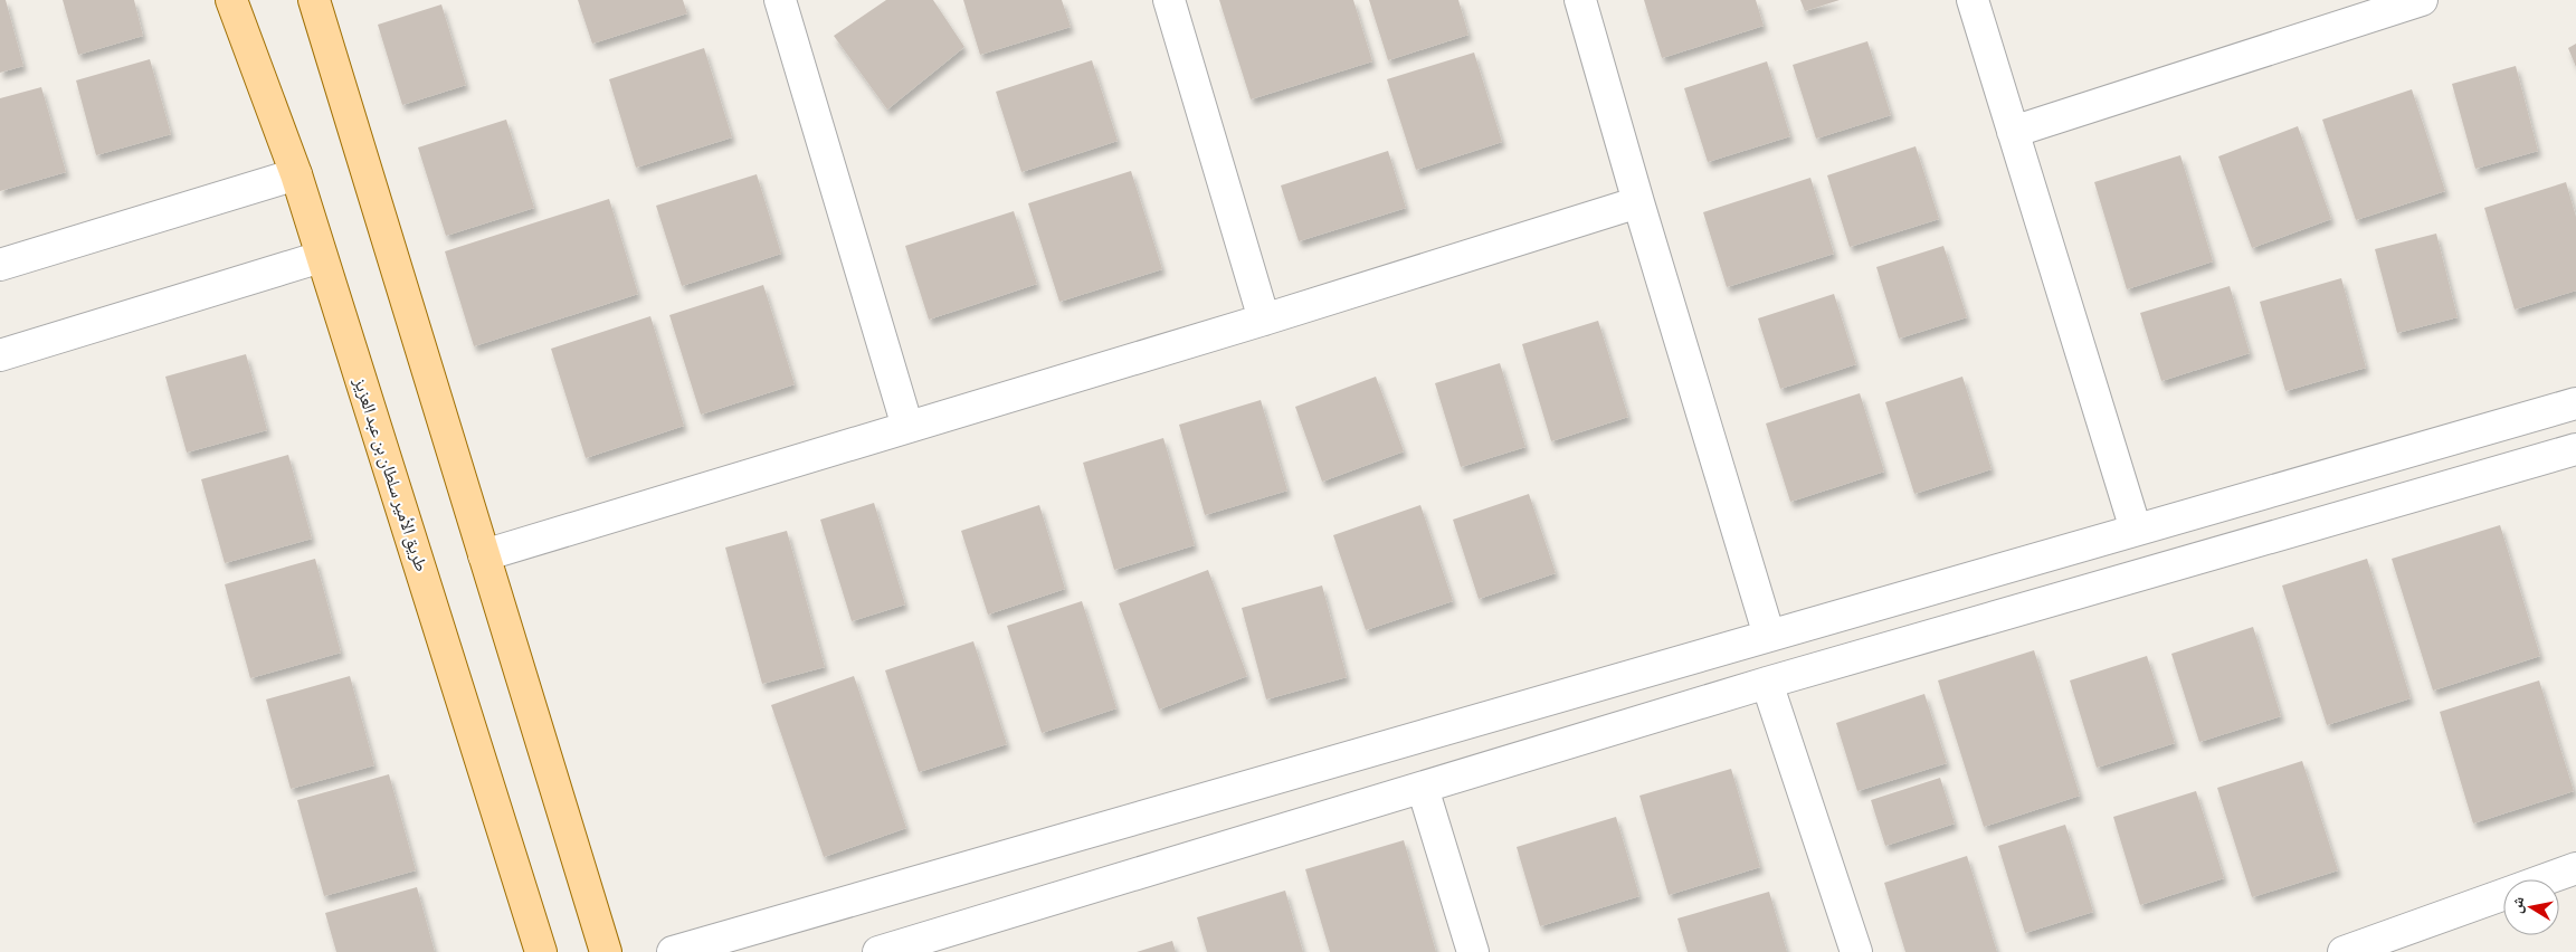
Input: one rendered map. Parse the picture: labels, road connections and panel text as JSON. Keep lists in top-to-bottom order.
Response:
{
  "streets": {
    "main road": ["طريق الأمير سلطان بن عبد العزيز"]
  },
  "north": "left"
}
